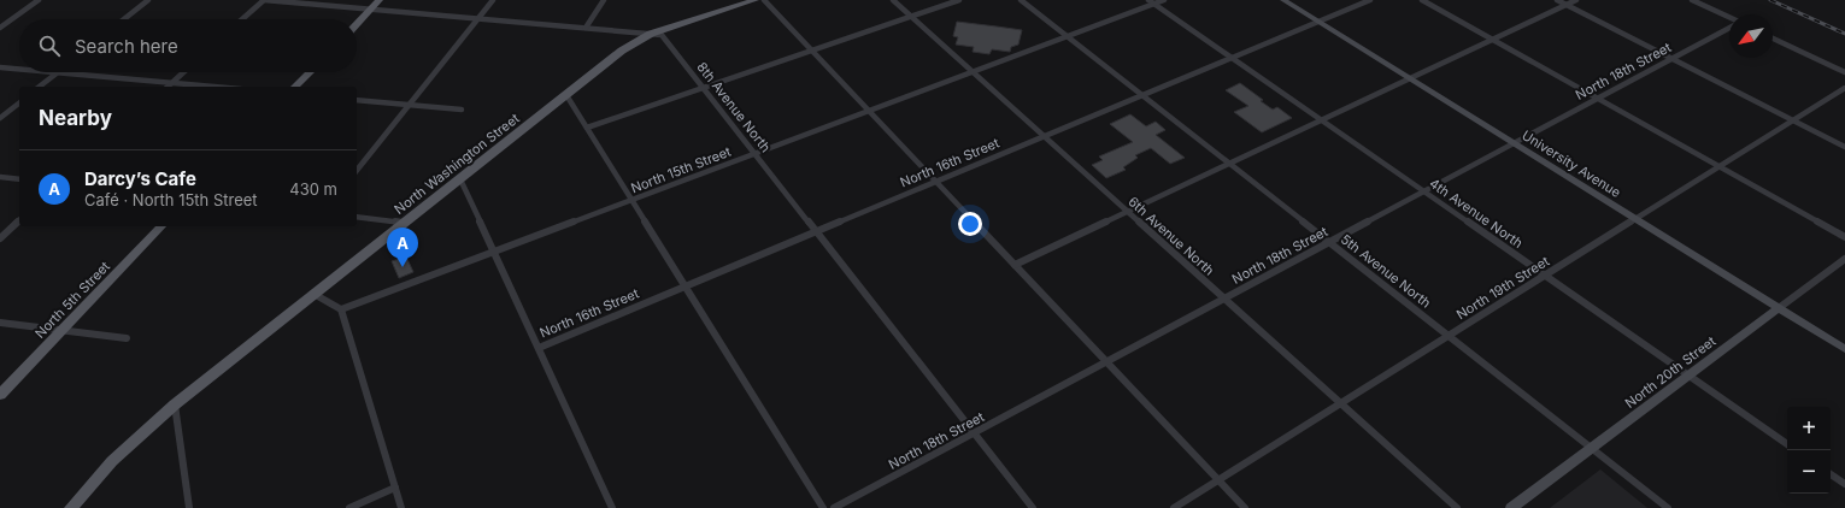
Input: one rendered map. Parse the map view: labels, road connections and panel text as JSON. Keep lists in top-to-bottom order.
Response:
{
  "streets": {
    "main road": ["North Washington Street", "North 5th Street"],
    "street": [
      "North 18th Street",
      "8th Avenue North",
      "North 16th Street",
      "University Avenue",
      "North 15th Street",
      "4th Avenue North",
      "6th Avenue North",
      "5th Avenue North",
      "North 19th Street",
      "North 20th Street"
    ]
  },
  "crossings": [
    ["North 18th Street", "8th Avenue North"],
    ["North 18th Street", "University Avenue"],
    ["North 18th Street", "4th Avenue North"],
    ["North 18th Street", "6th Avenue North"],
    ["North 18th Street", "5th Avenue North"],
    ["8th Avenue North", "North 16th Street"],
    ["8th Avenue North", "North Washington Street"],
    ["8th Avenue North", "North 15th Street"],
    ["North 16th Street", "University Avenue"],
    ["North 16th Street", "4th Avenue North"],
    ["North 16th Street", "6th Avenue North"],
    ["North 16th Street", "5th Avenue North"],
    ["University Avenue", "North 19th Street"],
    ["University Avenue", "North 20th Street"],
    ["North 15th Street", "4th Avenue North"],
    ["North 15th Street", "6th Avenue North"],
    ["North 15th Street", "5th Avenue North"],
    ["4th Avenue North", "North 19th Street"],
    ["4th Avenue North", "North 20th Street"],
    ["6th Avenue North", "North 19th Street"],
    ["5th Avenue North", "North 19th Street"],
    ["5th Avenue North", "North 20th Street"]
  ],
  "north": "bottom left",
  "page": {
    "search": "Search here",
    "heading": "Nearby",
    "list": [
      {
        "mark": "A",
        "name": "Darcy’s Cafe",
        "note": "Café · North 15th Street",
        "value": "430 m"
      }
    ],
    "pins": "A",
    "map_buttons": ["+", "−"]
  }
}
